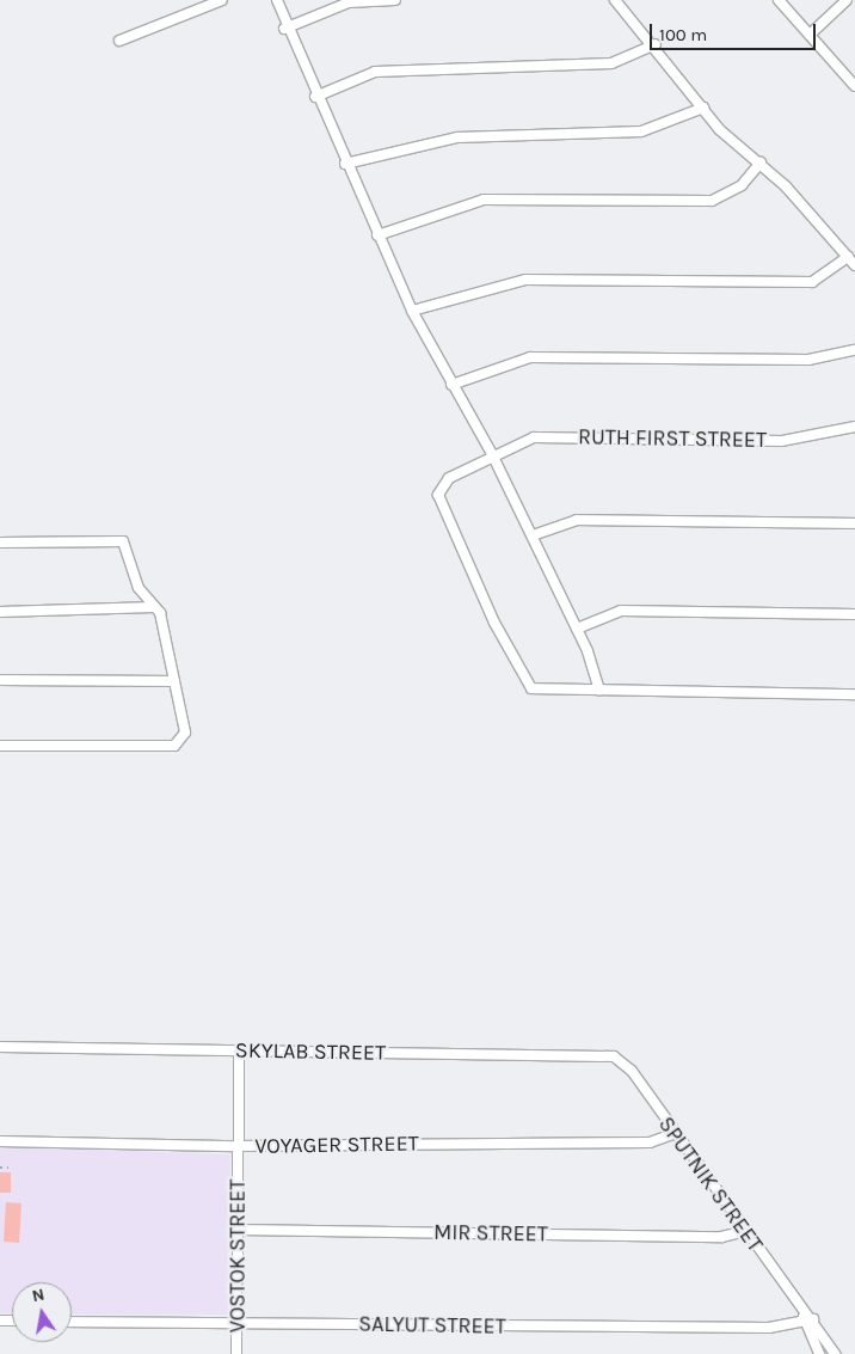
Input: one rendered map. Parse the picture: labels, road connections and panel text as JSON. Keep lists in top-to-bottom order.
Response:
{
  "streets": {
    "street": [
      "RUTH FIRST STREET",
      "SKYLAB STREET",
      "VOYAGER STREET",
      "SPUTNIK STREET",
      "MIR STREET",
      "VOSTOK STREET",
      "SALYUT STREET"
    ]
  },
  "crossings": [
    ["SKYLAB STREET", "SPUTNIK STREET"],
    ["SKYLAB STREET", "VOSTOK STREET"],
    ["VOYAGER STREET", "SPUTNIK STREET"],
    ["VOYAGER STREET", "VOSTOK STREET"],
    ["SPUTNIK STREET", "MIR STREET"],
    ["SPUTNIK STREET", "SALYUT STREET"],
    ["MIR STREET", "VOSTOK STREET"],
    ["VOSTOK STREET", "SALYUT STREET"]
  ],
  "scale_bar": "100 m",
  "north": "top"
}
